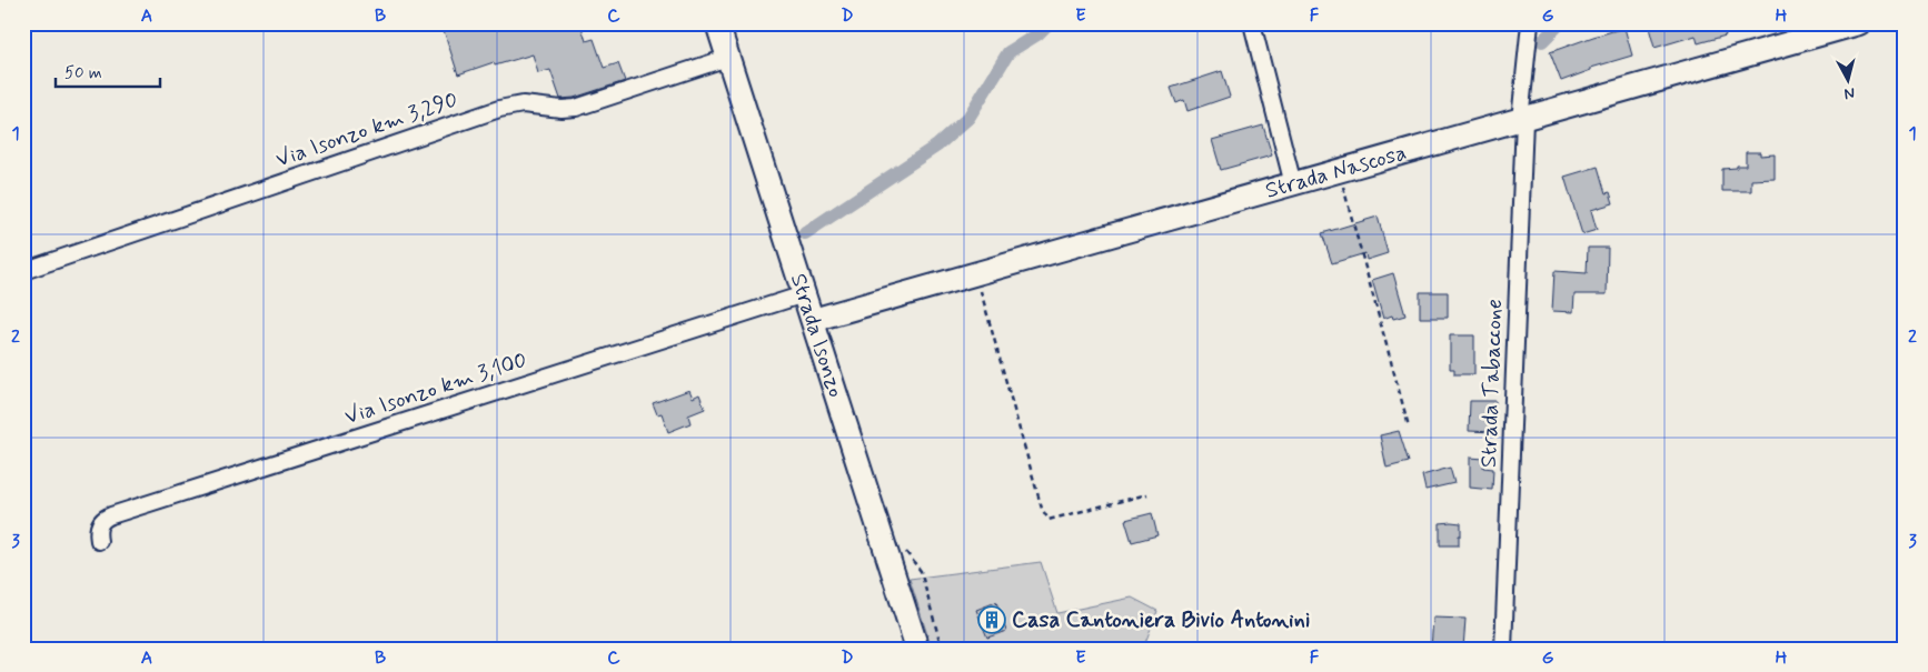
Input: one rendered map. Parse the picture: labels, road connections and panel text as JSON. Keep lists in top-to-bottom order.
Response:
{
  "streets": {
    "street": [
      "Via Isonzo km 3,290",
      "Strada Nascosa",
      "Strada Isonzo",
      "Strada Tabaccone",
      "Via Isonzo km 3,100"
    ]
  },
  "crossings": [
    ["Via Isonzo km 3,290", "Strada Isonzo"],
    ["Strada Nascosa", "Strada Isonzo"],
    ["Strada Nascosa", "Strada Tabaccone"],
    ["Strada Isonzo", "Via Isonzo km 3,100"]
  ],
  "places": {
    "building": ["Casa Cantoniera Bivio Antonini"]
  },
  "scale_bar": "50 m",
  "north": "bottom",
  "grid": {
    "columns": [
      "A",
      "B",
      "C",
      "D",
      "E",
      "F",
      "G",
      "H"
    ],
    "rows": ["1", "2", "3"]
  }
}
